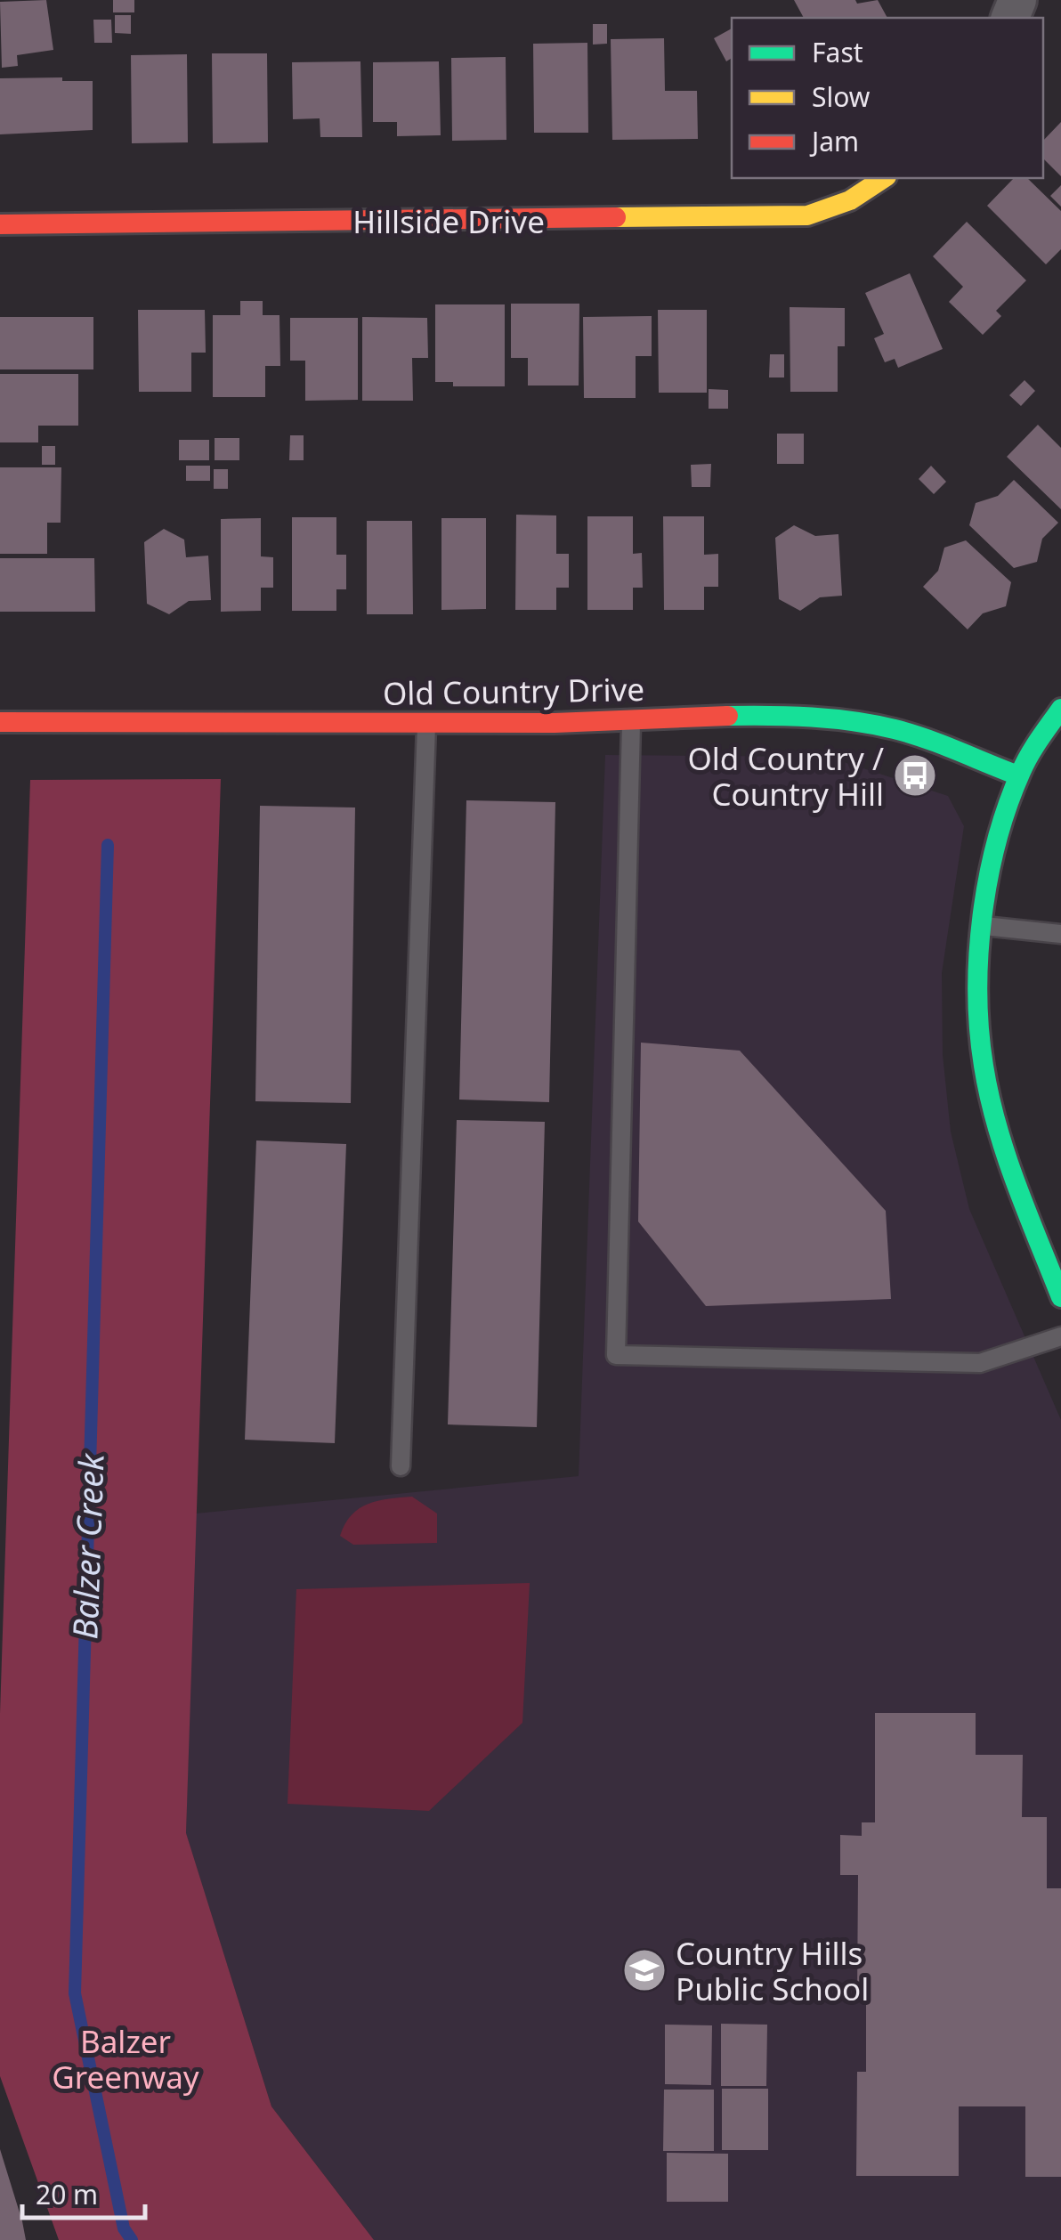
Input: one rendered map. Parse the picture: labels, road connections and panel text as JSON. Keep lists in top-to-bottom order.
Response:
{
  "streets": {
    "street": ["Hillside Drive", "Old Country Drive"]
  },
  "water": ["Balzer Creek"],
  "parks": ["Balzer Greenway"],
  "places": {
    "bus stop": ["Old Country / Country Hill"],
    "school or university": ["Country Hills Public School"]
  },
  "legend": ["Fast", "Slow", "Jam"],
  "scale_bar": "20 m"
}
